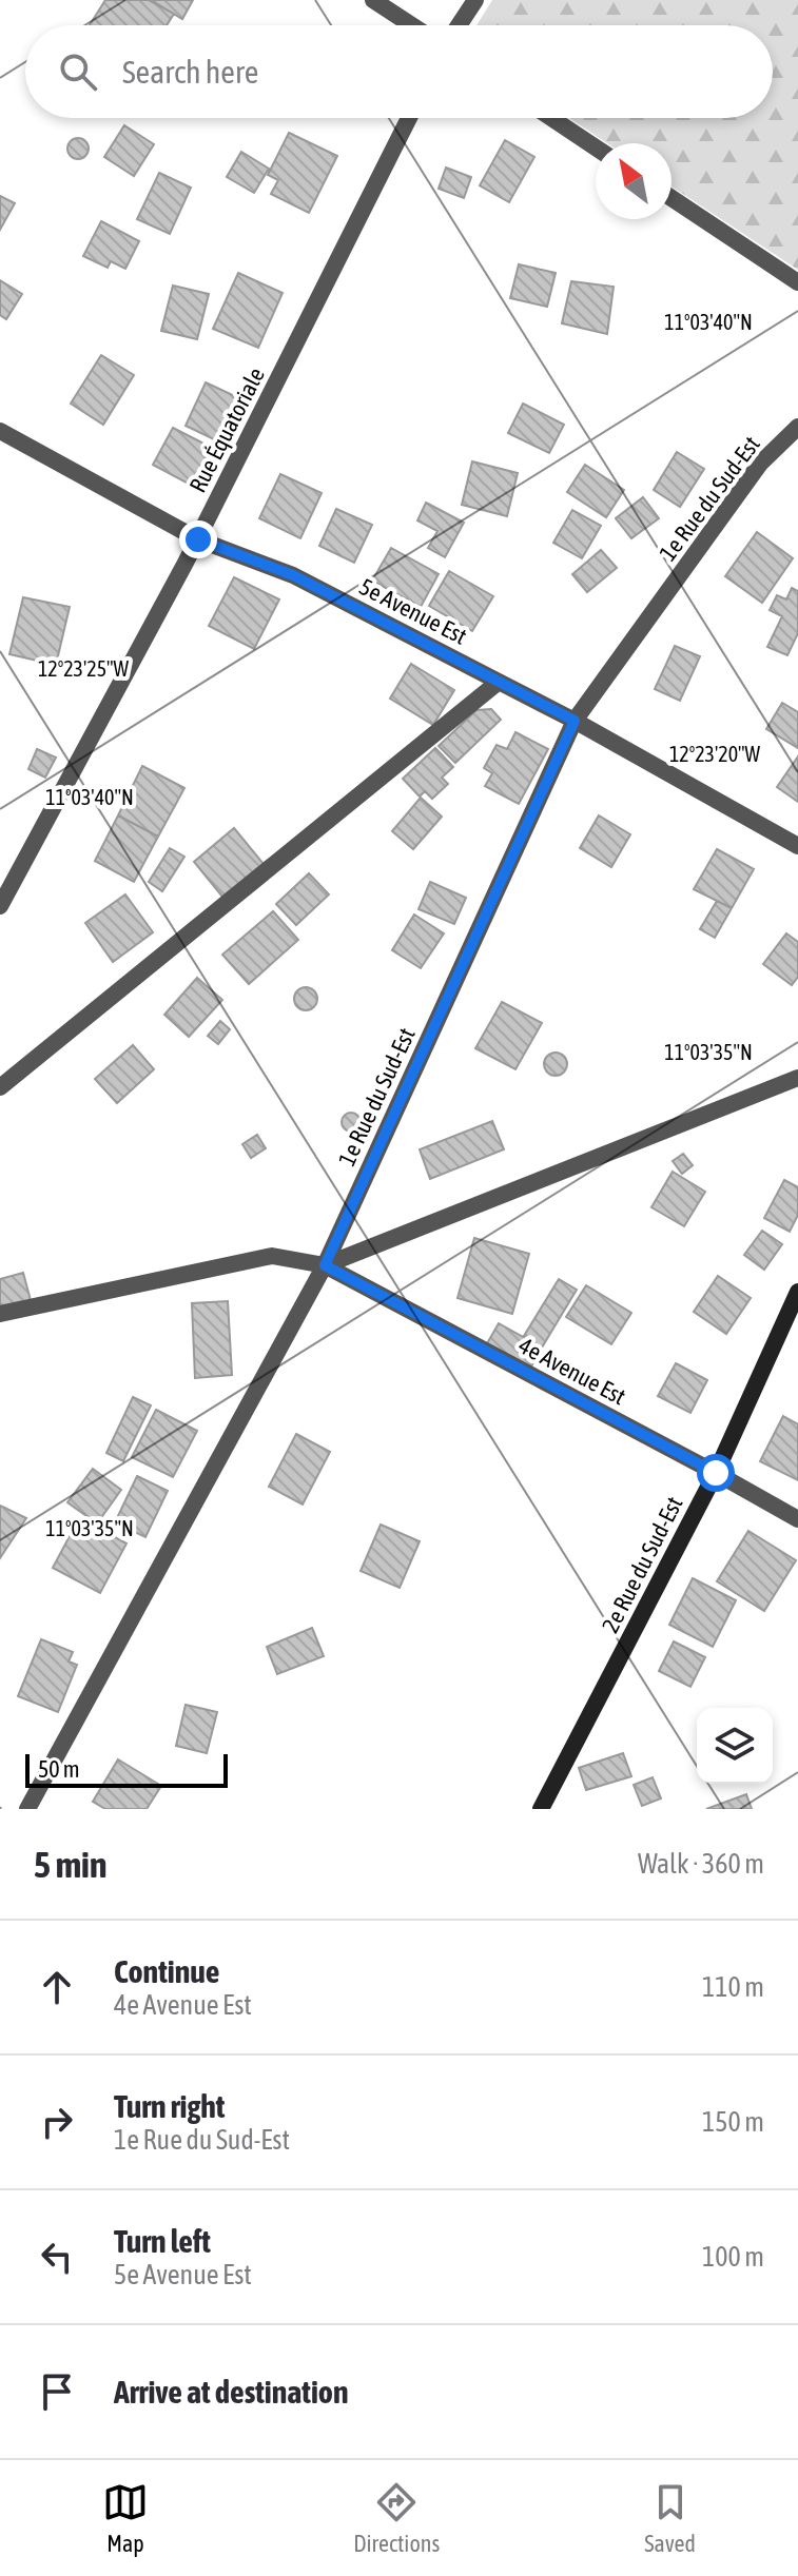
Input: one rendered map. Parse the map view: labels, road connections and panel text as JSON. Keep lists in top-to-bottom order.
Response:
{
  "streets": {
    "street": [
      "Rue Équatoriale",
      "1e Rue du Sud-Est",
      "5e Avenue Est",
      "4e Avenue Est",
      "2e Rue du Sud-Est"
    ]
  },
  "crossings": [
    ["Rue Équatoriale", "5e Avenue Est"],
    ["1e Rue du Sud-Est", "5e Avenue Est"],
    ["1e Rue du Sud-Est", "4e Avenue Est"],
    ["4e Avenue Est", "2e Rue du Sud-Est"]
  ],
  "scale_bar": "50 m",
  "north": "top left",
  "page": {
    "search": "Search here",
    "scale": "50 m",
    "heading": ["5 min", "Walk · 360 m"],
    "list": [
      ["Continue", "4e Avenue Est", "110 m"],
      ["Turn right", "1e Rue du Sud-Est", "150 m"],
      ["Turn left", "5e Avenue Est", "100 m"],
      "Arrive at destination"
    ],
    "nav": ["Map", "Directions", "Saved"]
  },
  "coordinates": [
    "11°03'40\"N",
    "12°23'25\"W",
    "12°23'20\"W",
    "11°03'35\"N"
  ]
}
